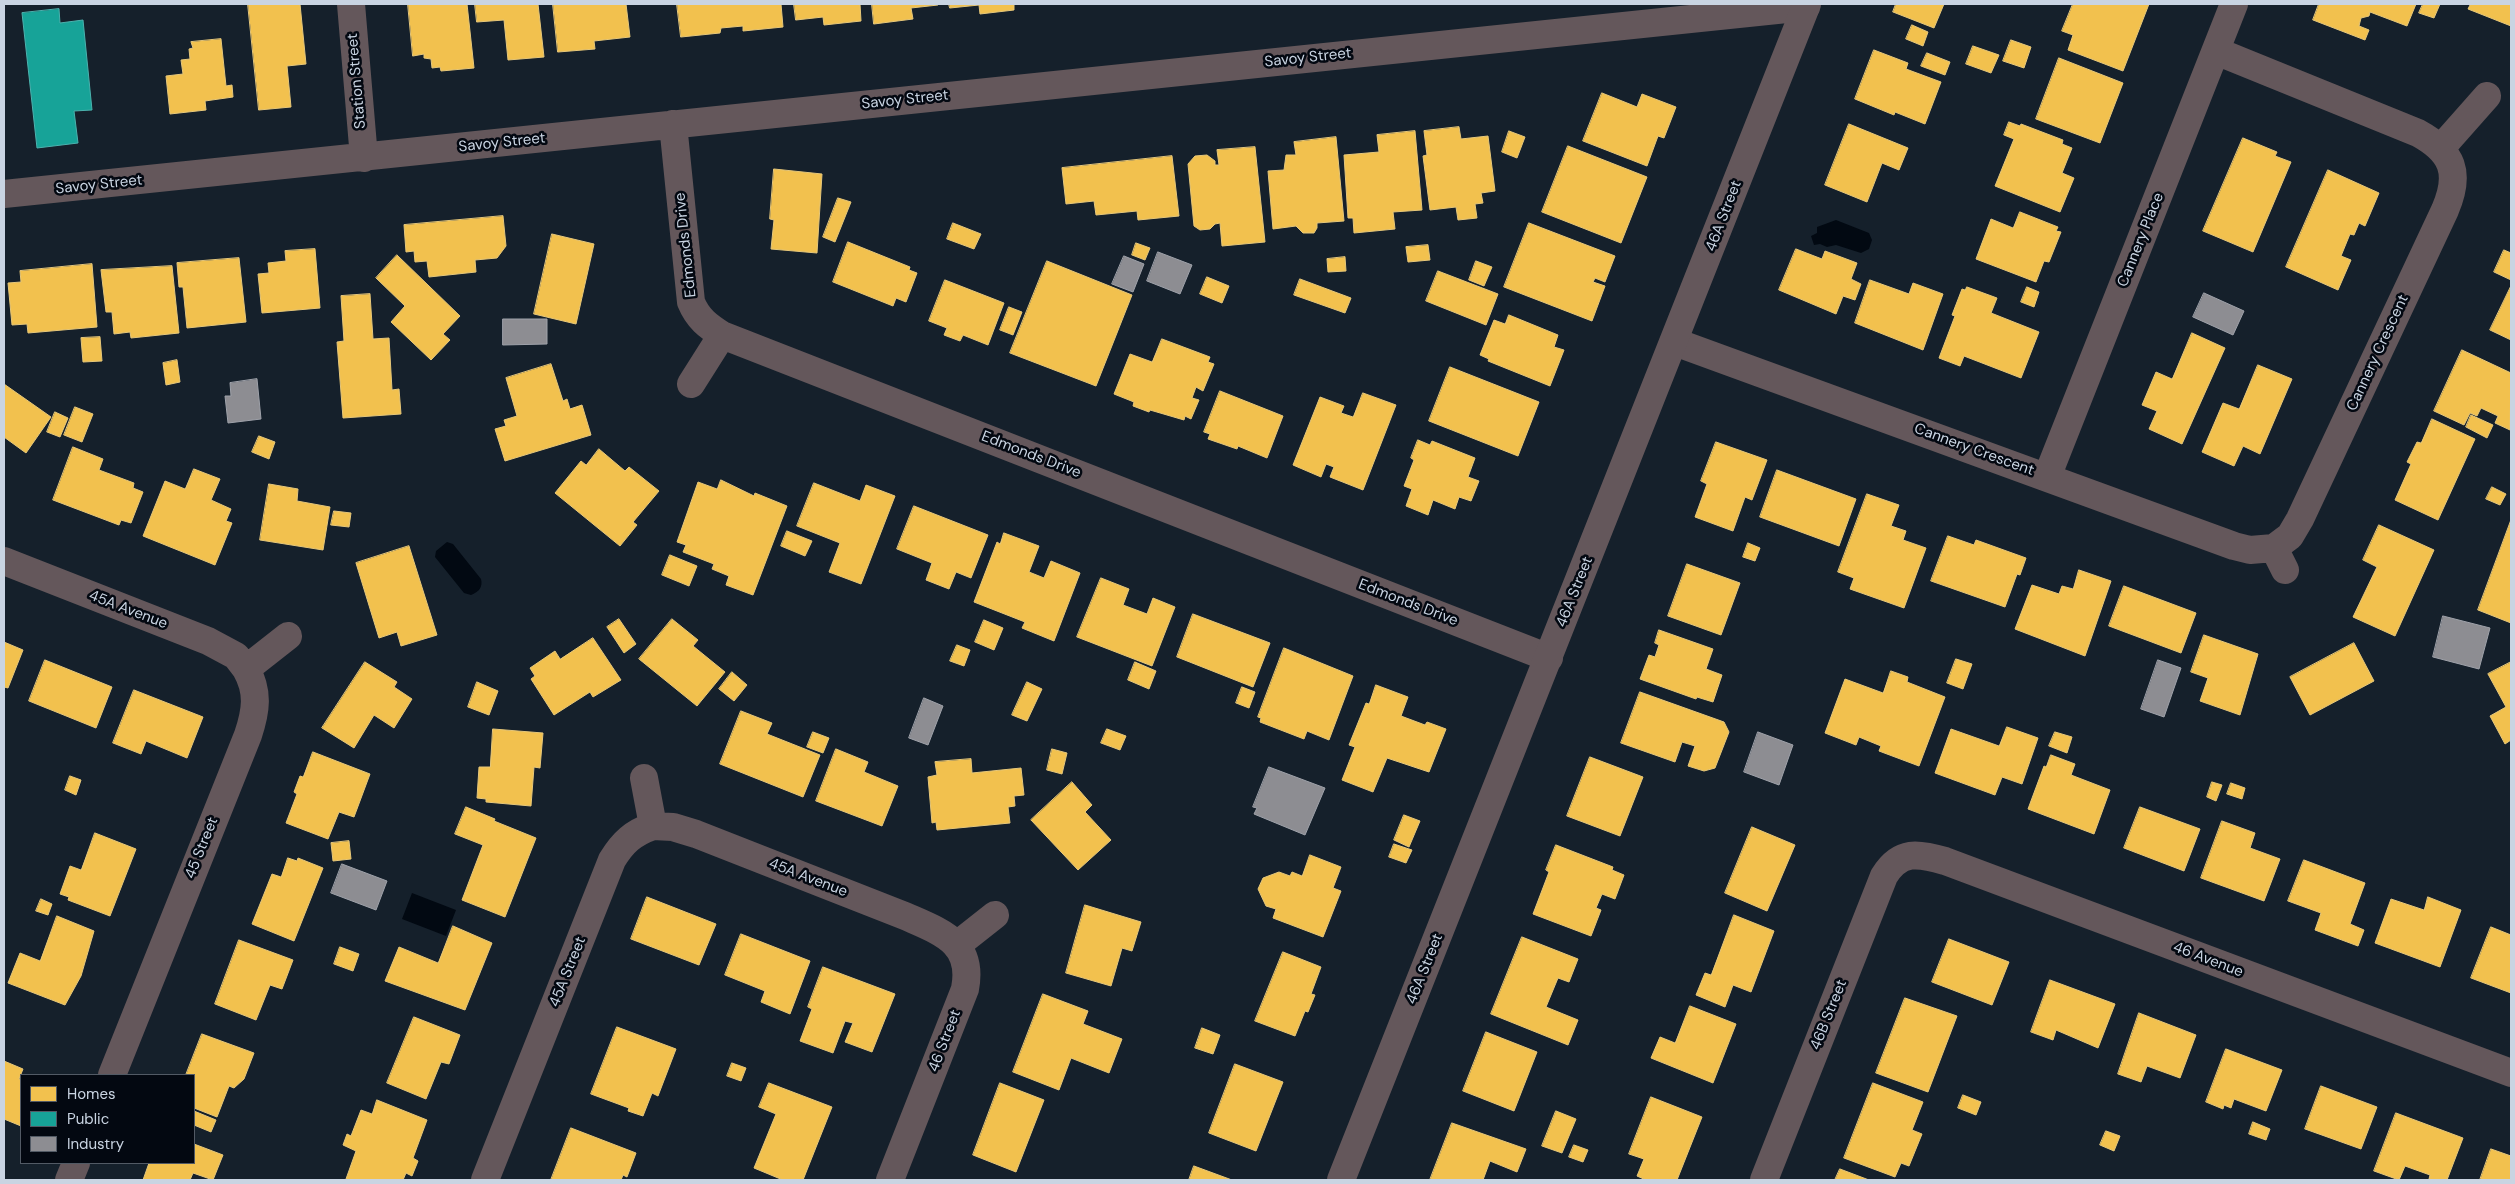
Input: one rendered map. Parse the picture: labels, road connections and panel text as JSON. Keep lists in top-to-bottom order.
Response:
{
  "streets": {
    "street": [
      "Savoy Street",
      "Station Street",
      "46A Street",
      "Cannery Place",
      "Edmonds Drive",
      "Cannery Crescent",
      "45A Avenue",
      "45 Street",
      "46 Avenue",
      "45A Street",
      "46B Street",
      "46 Street"
    ]
  },
  "crossings": [
    ["Savoy Street", "Station Street"],
    ["Savoy Street", "46A Street"],
    ["Savoy Street", "Edmonds Drive"],
    ["46A Street", "Edmonds Drive"],
    ["46A Street", "Cannery Crescent"],
    ["Cannery Place", "Cannery Crescent"],
    ["45A Avenue", "45 Street"],
    ["45A Avenue", "45A Street"],
    ["45A Avenue", "46 Street"],
    ["46 Avenue", "46B Street"]
  ],
  "legend": ["Homes", "Public", "Industry"]
}
